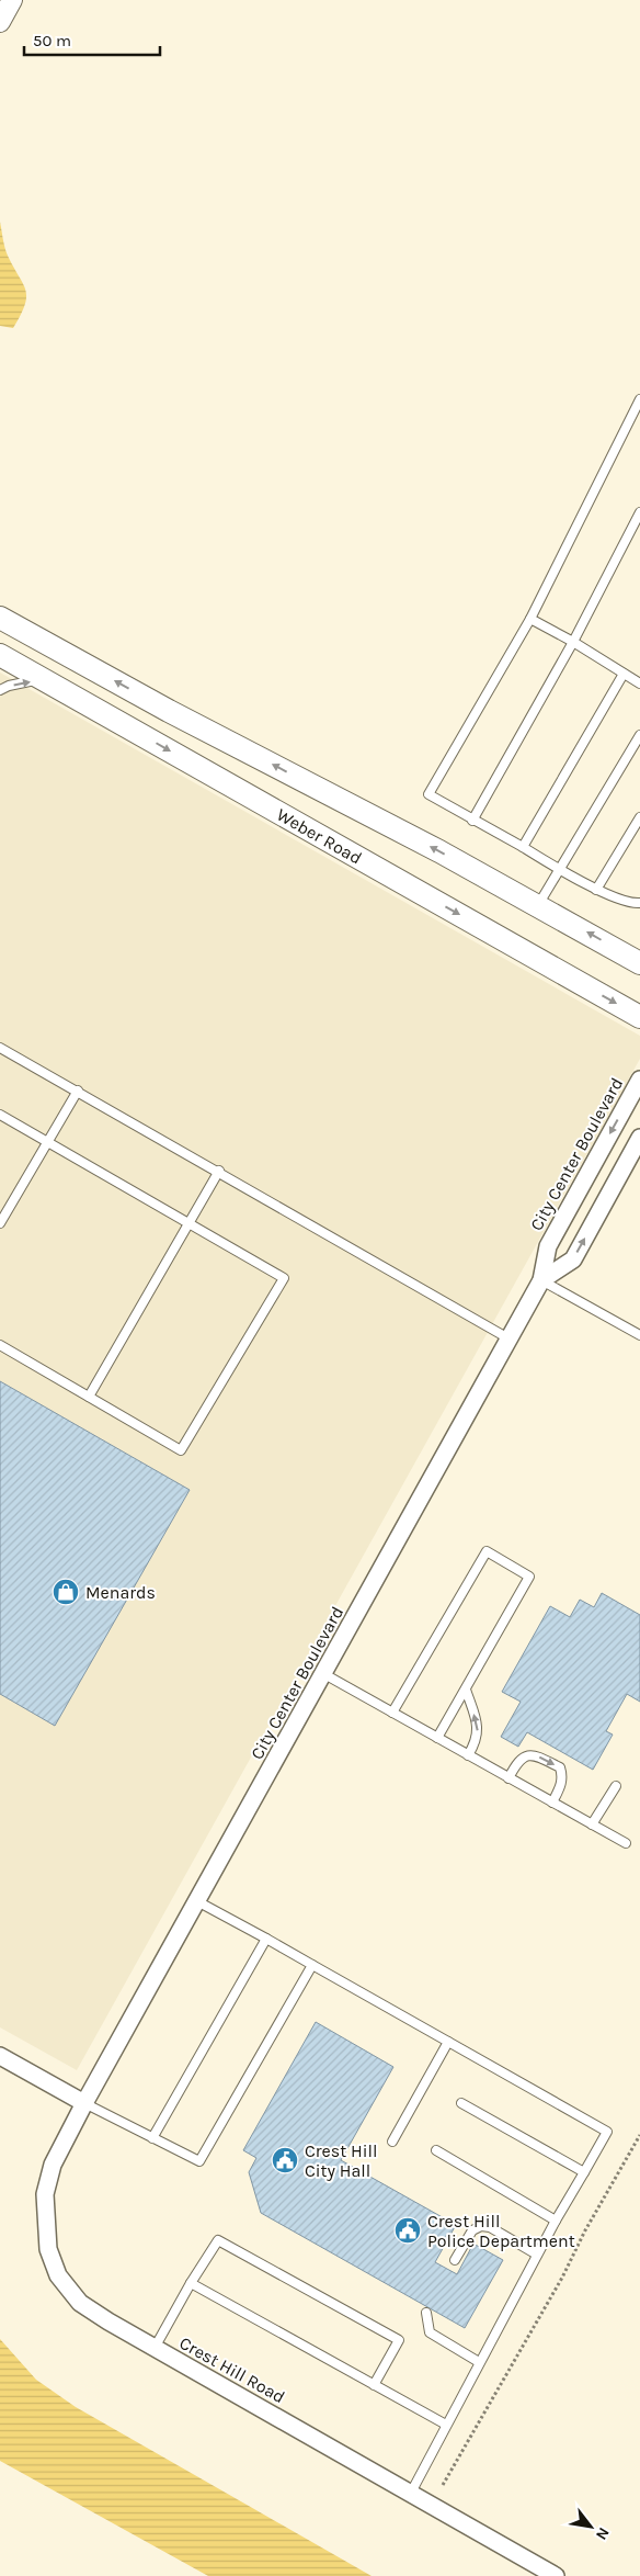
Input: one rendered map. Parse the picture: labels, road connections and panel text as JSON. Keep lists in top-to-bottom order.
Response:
{
  "streets": {
    "main road": ["Weber Road"],
    "street": ["City Center Boulevard", "Crest Hill Road"]
  },
  "crossings": [
    ["City Center Boulevard", "Crest Hill Road"]
  ],
  "places": {
    "shop": ["Menards"],
    "public building": ["Crest Hill City Hall", "Crest Hill Police Department"]
  },
  "scale_bar": "50 m",
  "north": "bottom right"
}
